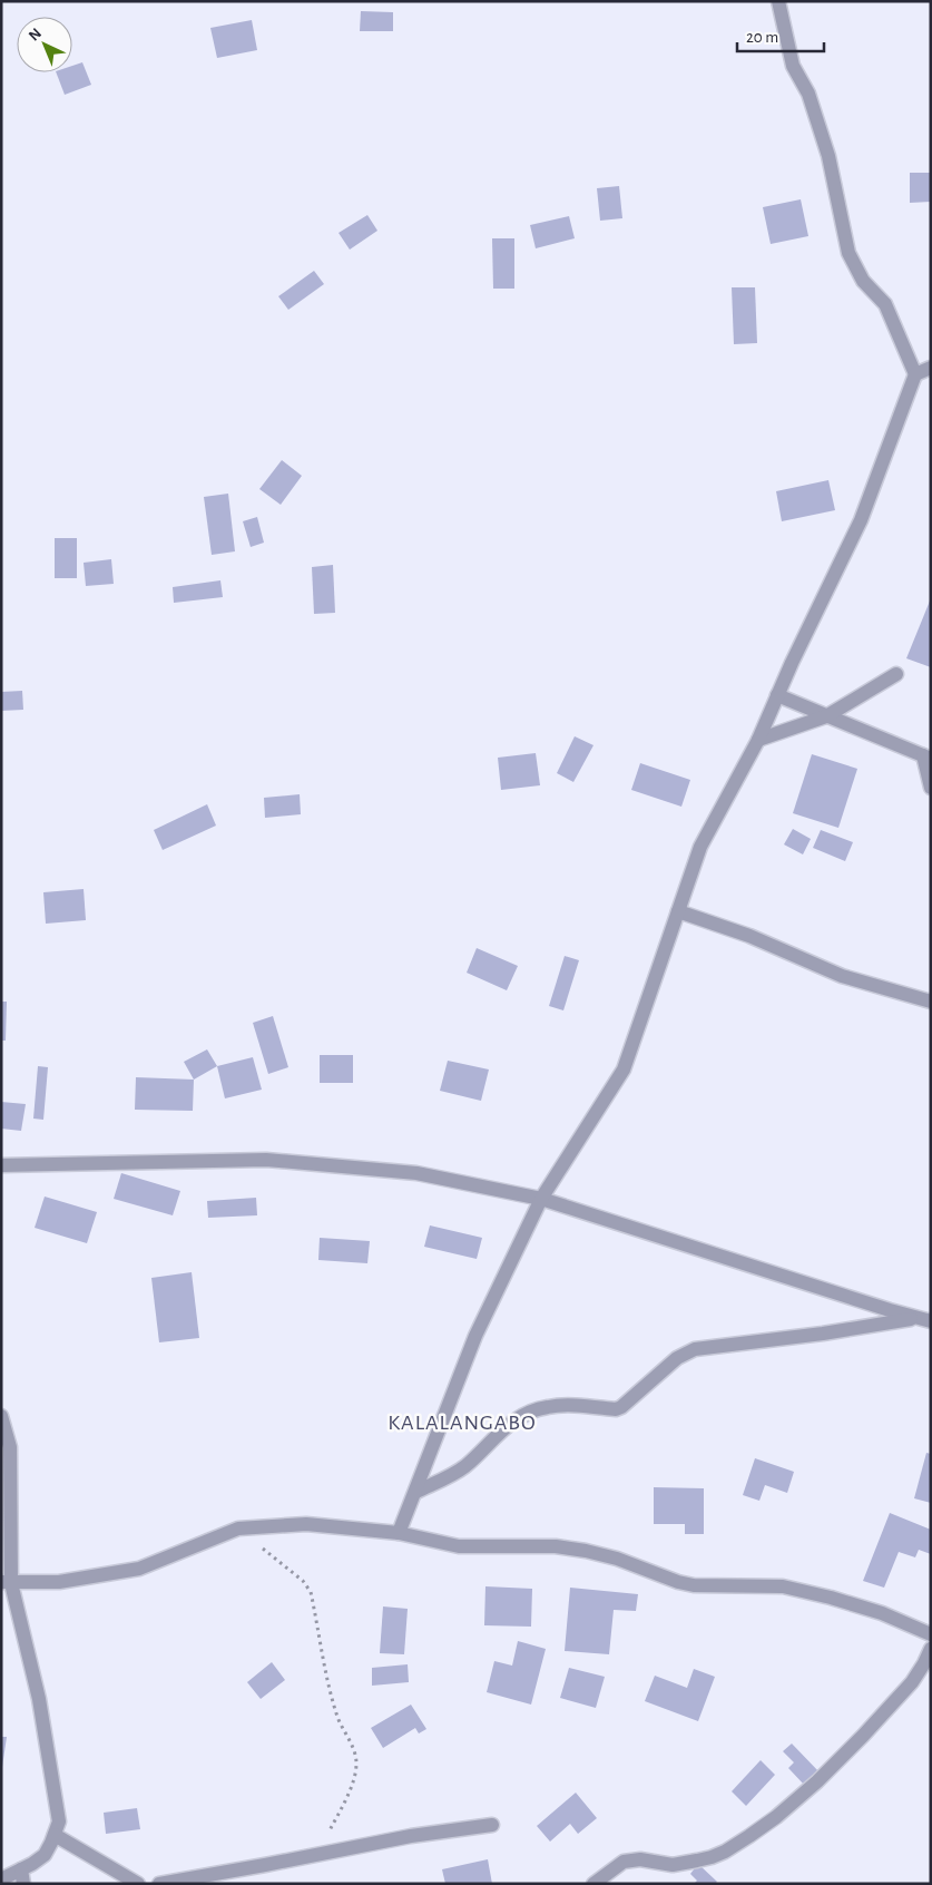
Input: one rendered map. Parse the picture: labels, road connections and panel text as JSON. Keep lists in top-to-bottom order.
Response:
{
  "districts": ["KALALANGABO"],
  "scale_bar": "20 m",
  "north": "top left"
}
